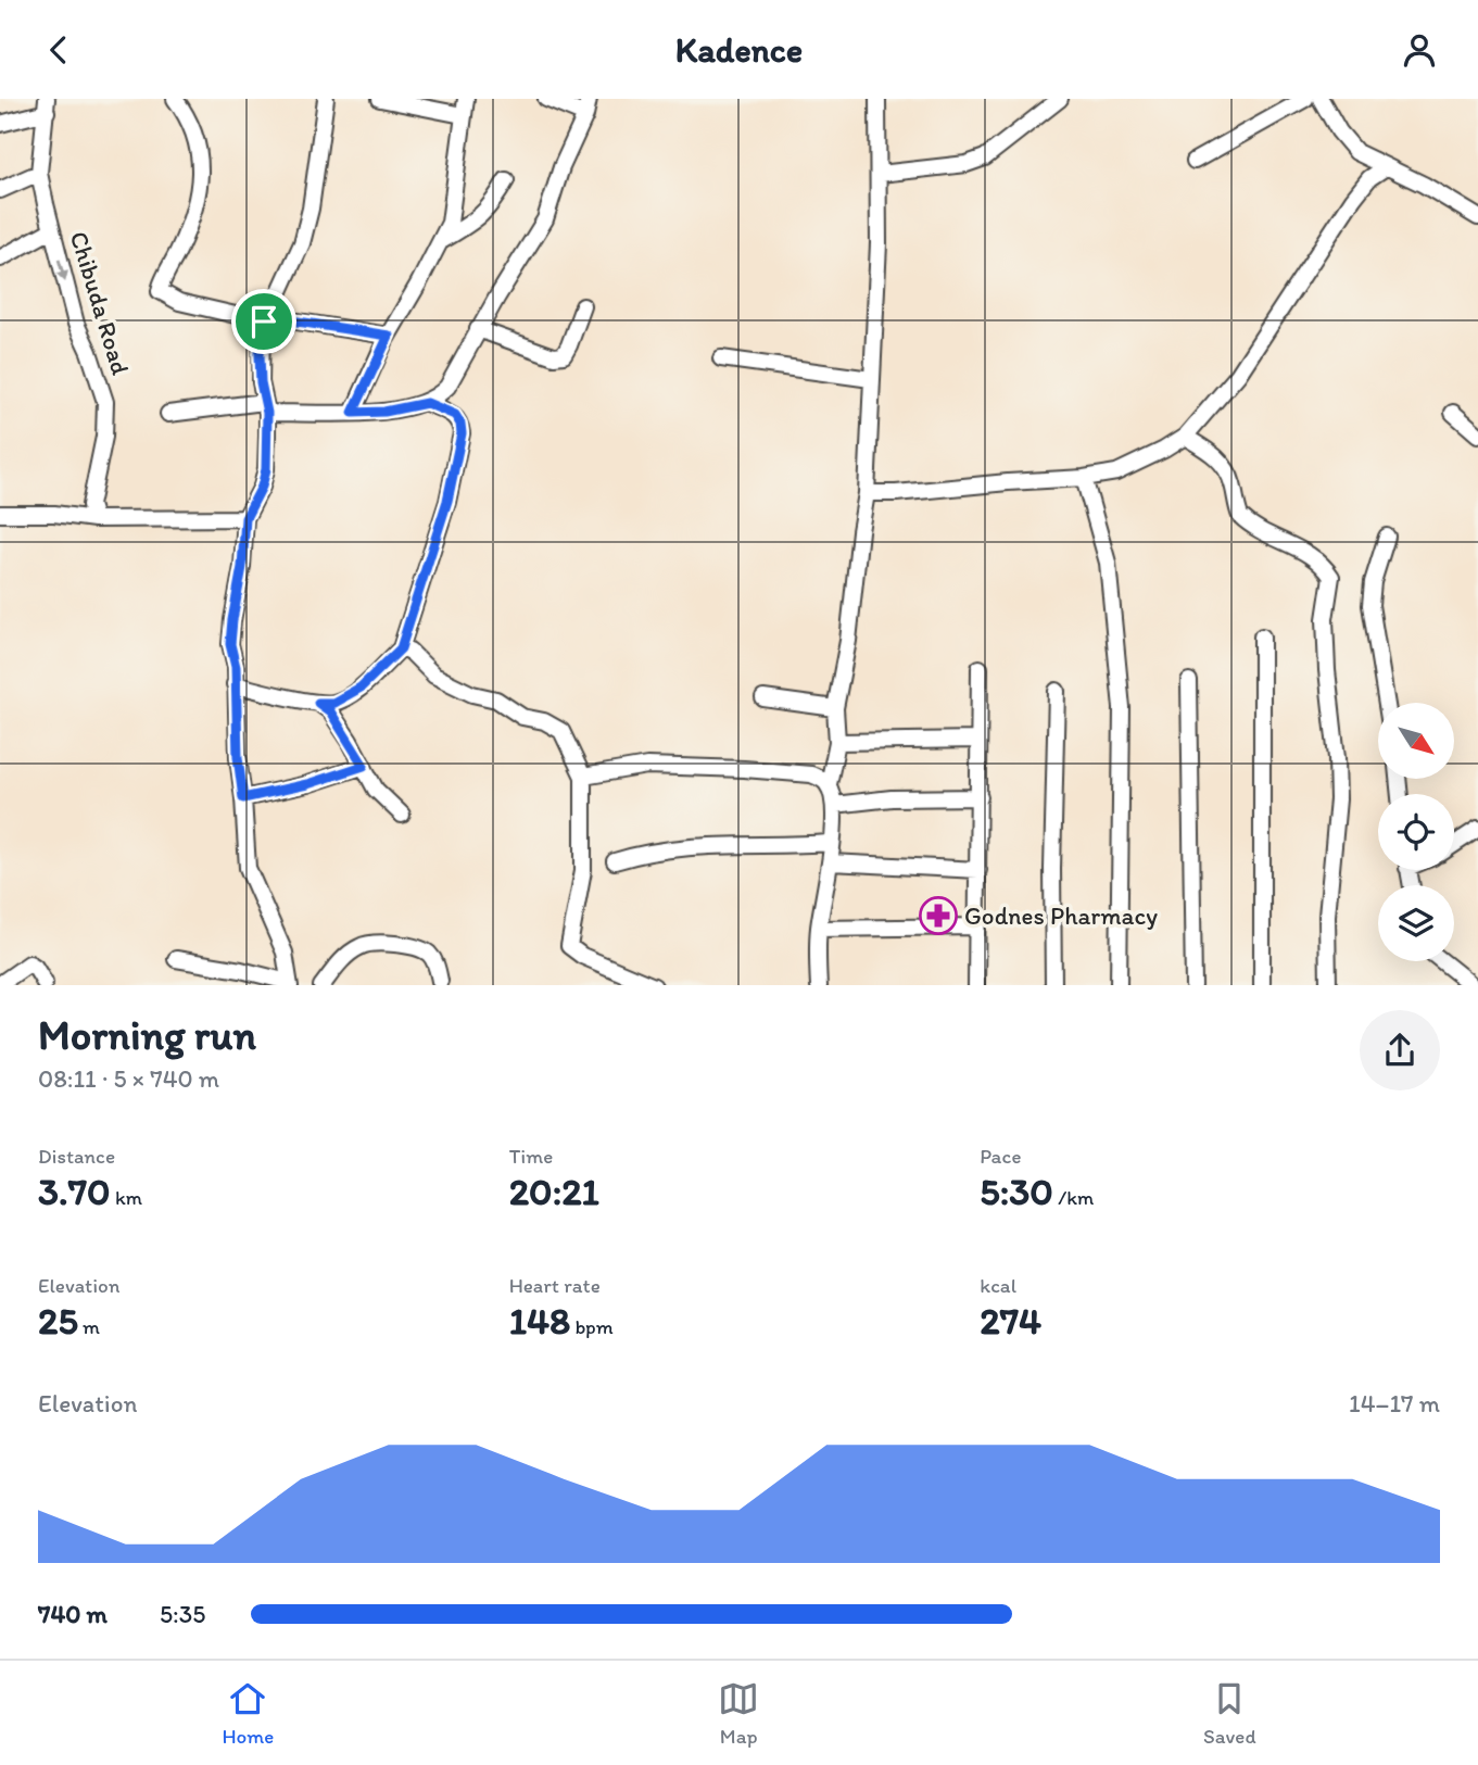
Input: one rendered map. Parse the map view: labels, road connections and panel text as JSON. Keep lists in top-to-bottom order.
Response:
{
  "streets": {
    "street": ["Chibuda Road"]
  },
  "one_way": ["Chibuda Road"],
  "places": {
    "pharmacy": ["Godnes Pharmacy"]
  },
  "north": "bottom right",
  "page": {
    "header": "Kadence",
    "heading": ["Morning run", "08:11 · 5 × 740 m"],
    "stats": [
      ["Distance", "3.70 km"],
      ["Time", "20:21"],
      ["Pace", "5:30 /km"],
      ["Elevation", "25 m"],
      ["Heart rate", "148 bpm"],
      ["kcal", "274"]
    ],
    "chart": ["Elevation", "14–17 m"],
    "list": [
      {
        "name": "740 m",
        "note": "5:35"
      }
    ],
    "tabs": ["Home", "Map", "Saved"]
  }
}
